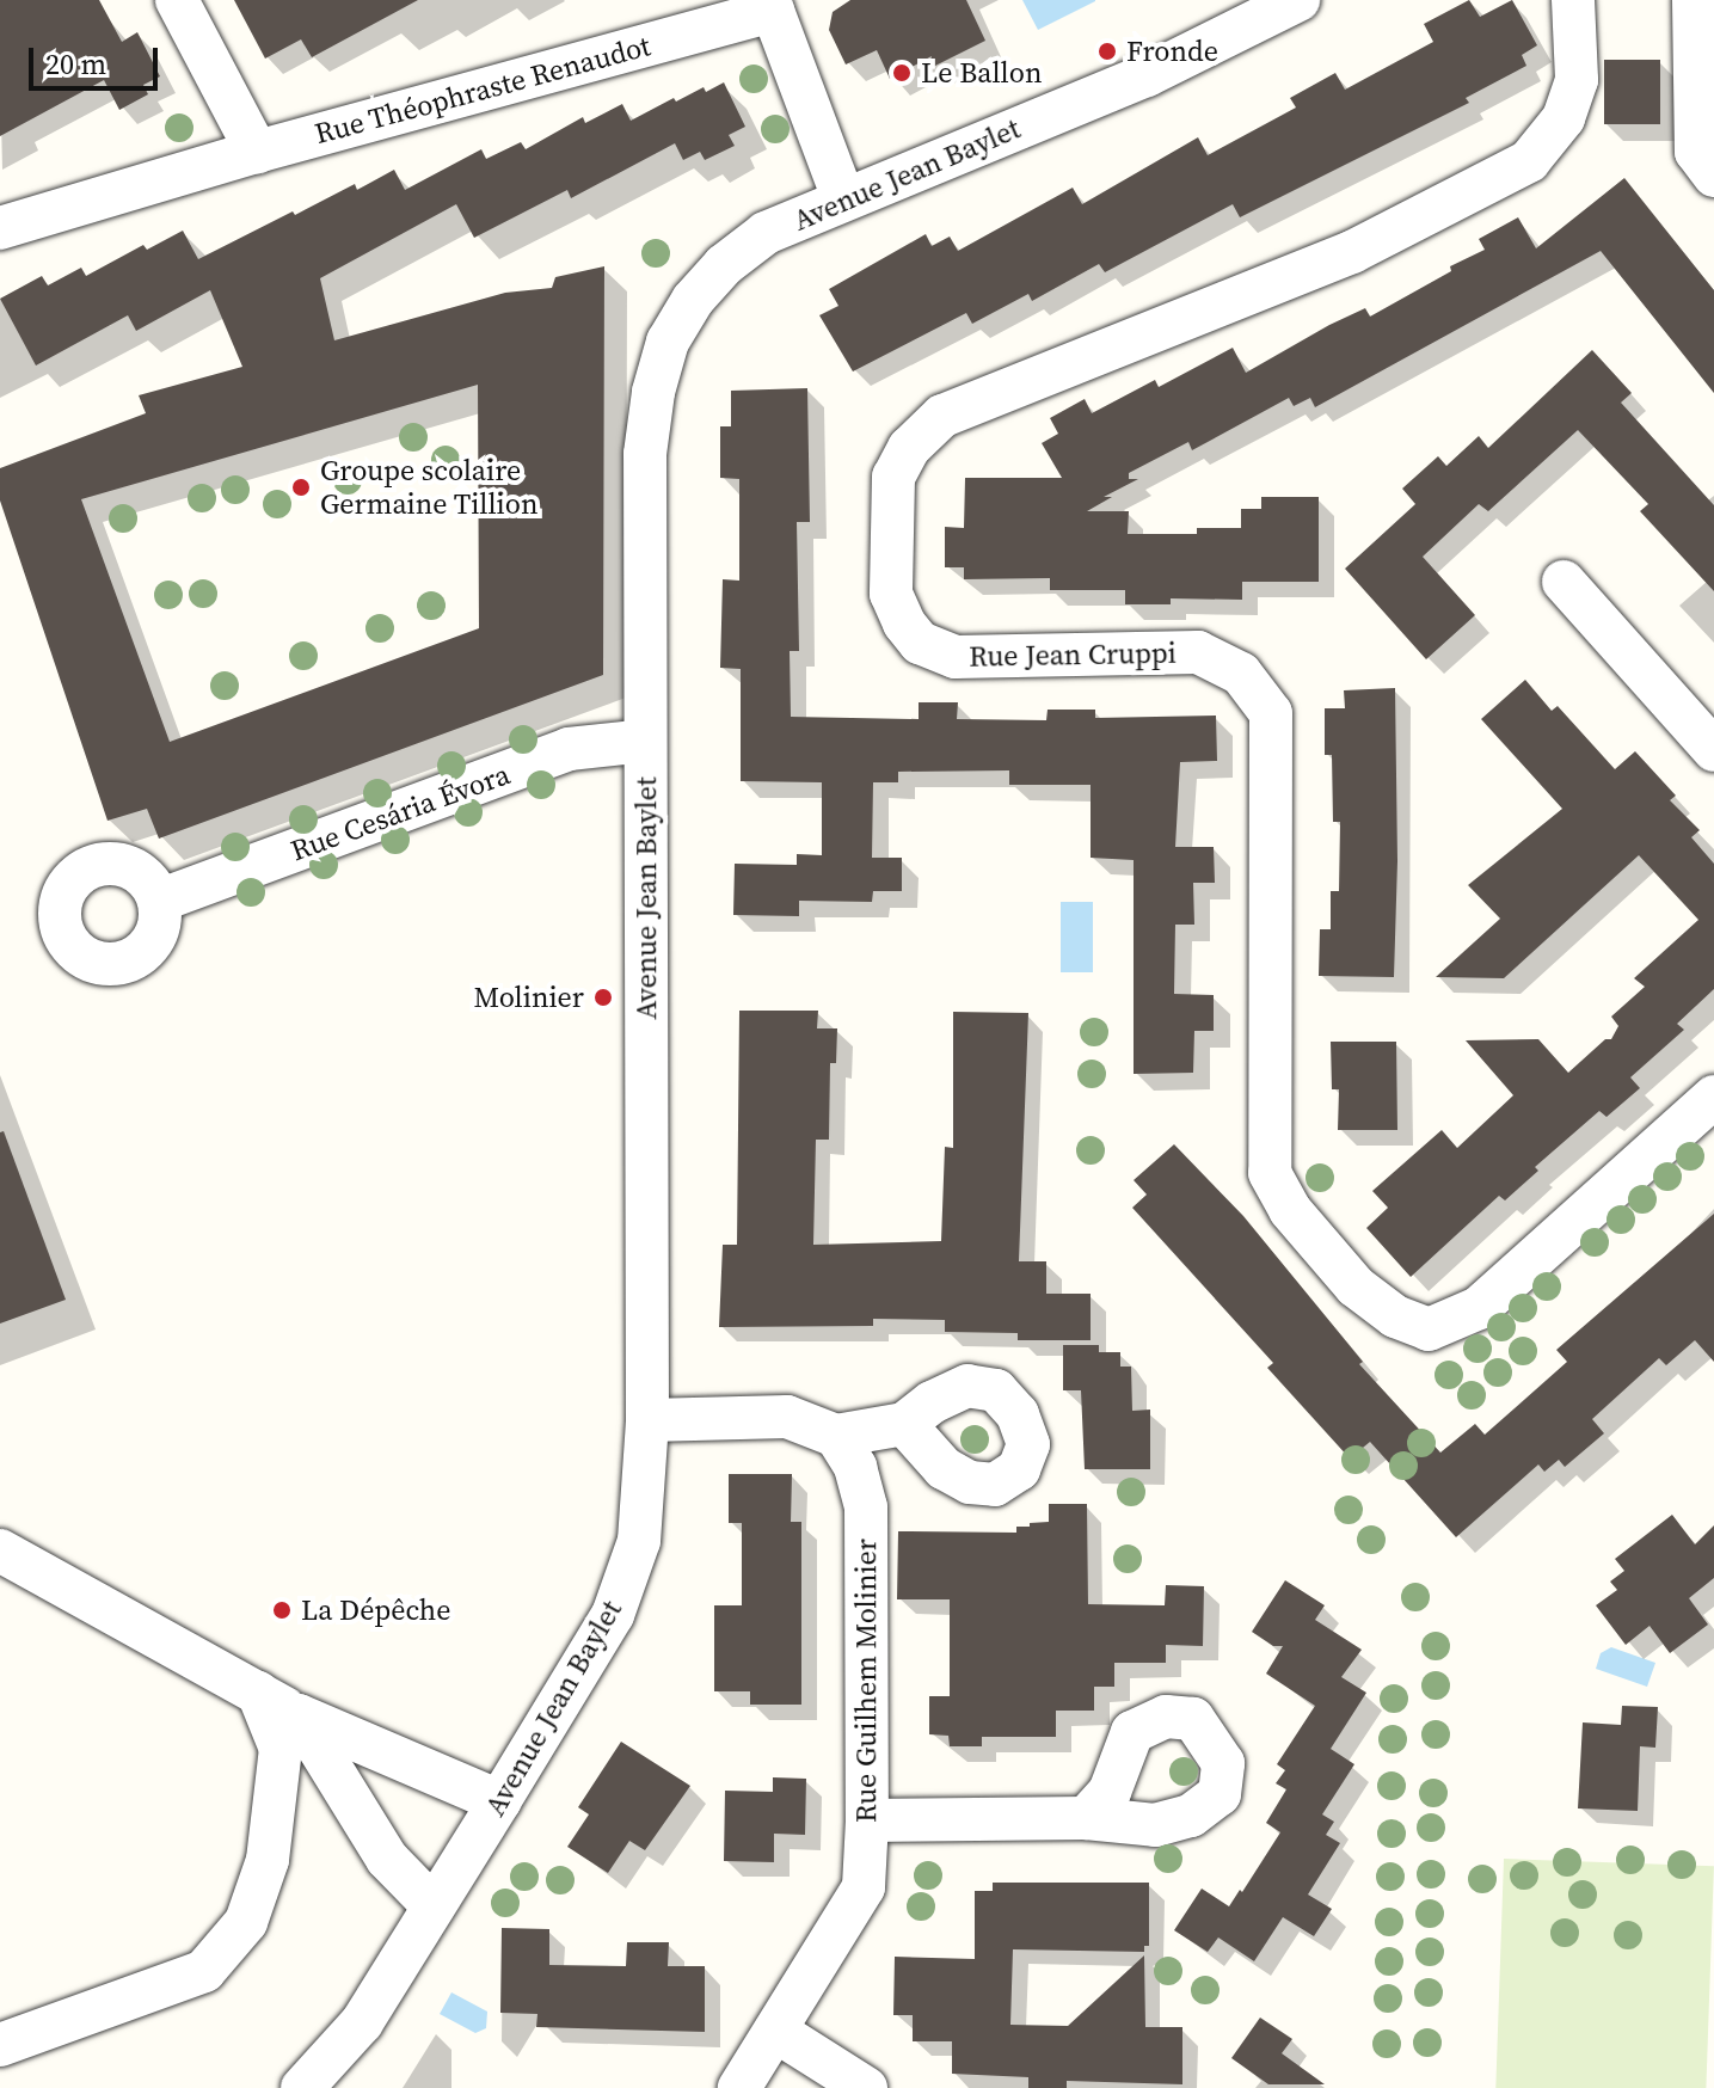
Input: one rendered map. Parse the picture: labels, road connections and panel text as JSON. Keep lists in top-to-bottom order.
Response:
{
  "streets": {
    "street": [
      "Rue Théophraste Renaudot",
      "Avenue Jean Baylet",
      "Rue Jean Cruppi",
      "Rue Cesária Évora",
      "Rue Guilhem Molinier"
    ]
  },
  "crossings": [
    ["Rue Théophraste Renaudot", "Avenue Jean Baylet"],
    ["Avenue Jean Baylet", "Rue Cesária Évora"]
  ],
  "places": [
    "Fronde",
    "Le Ballon",
    "Groupe scolaire Germaine Tillion",
    "Molinier",
    "La Dépêche"
  ],
  "scale_bar": "20 m"
}
